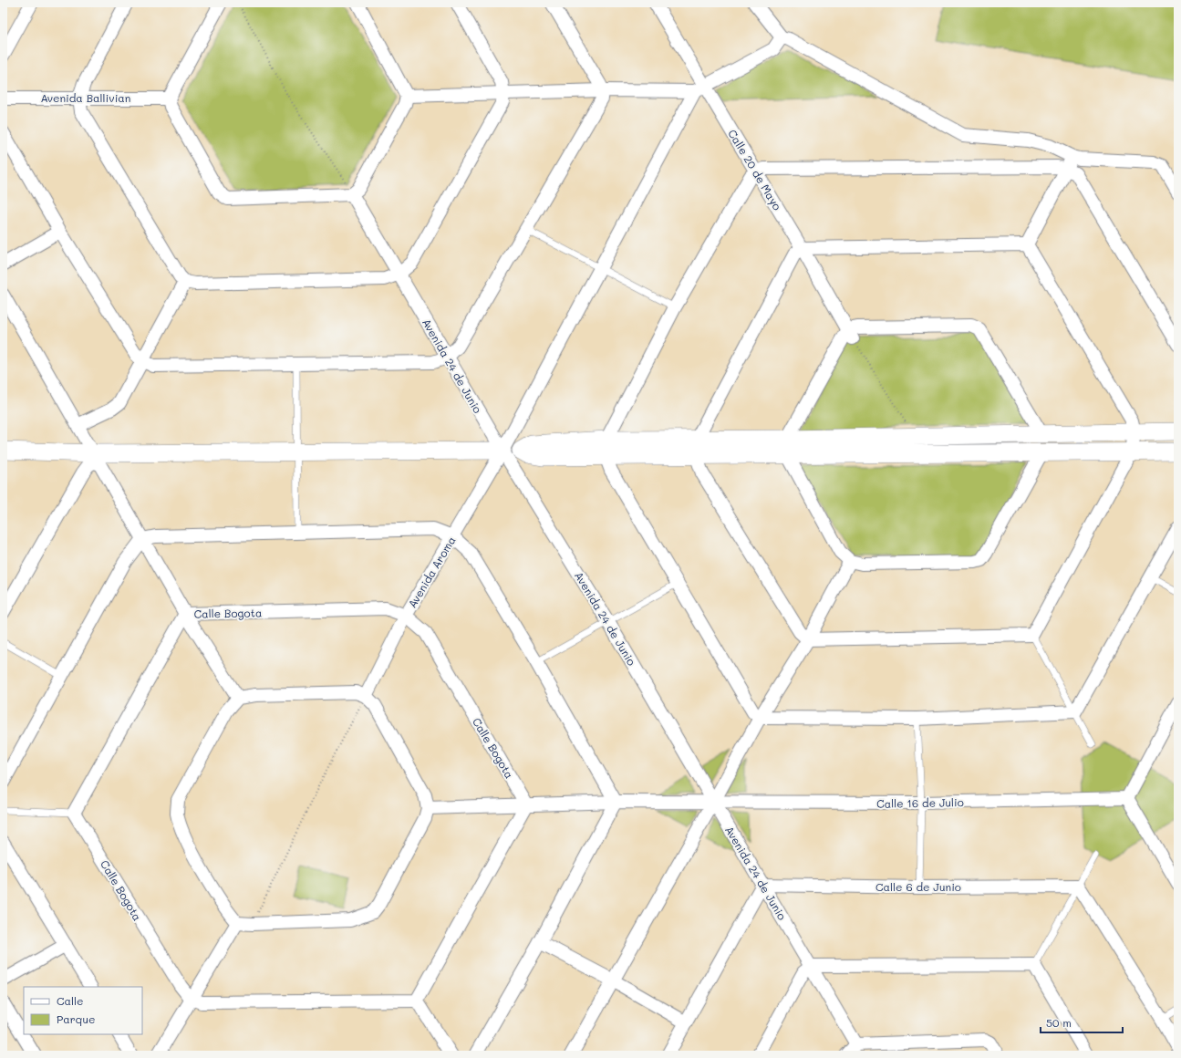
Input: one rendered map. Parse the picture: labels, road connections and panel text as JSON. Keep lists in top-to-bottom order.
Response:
{
  "streets": {
    "street": [
      "Avenida Ballivian",
      "Calle 20 de Mayo",
      "Avenida 24 de Junio",
      "Avenida Aroma",
      "Calle Bogota",
      "Calle 16 de Julio",
      "Calle 6 de Junio"
    ]
  },
  "crossings": [
    ["Calle 20 de Mayo", "Avenida Aroma"],
    ["Avenida 24 de Junio", "Avenida Aroma"],
    ["Avenida 24 de Junio", "Calle 16 de Julio"],
    ["Avenida 24 de Junio", "Calle 6 de Junio"],
    ["Avenida Aroma", "Calle Bogota"],
    ["Calle Bogota", "Calle 16 de Julio"]
  ],
  "legend": ["Calle", "Parque"],
  "scale_bar": "50 m"
}
